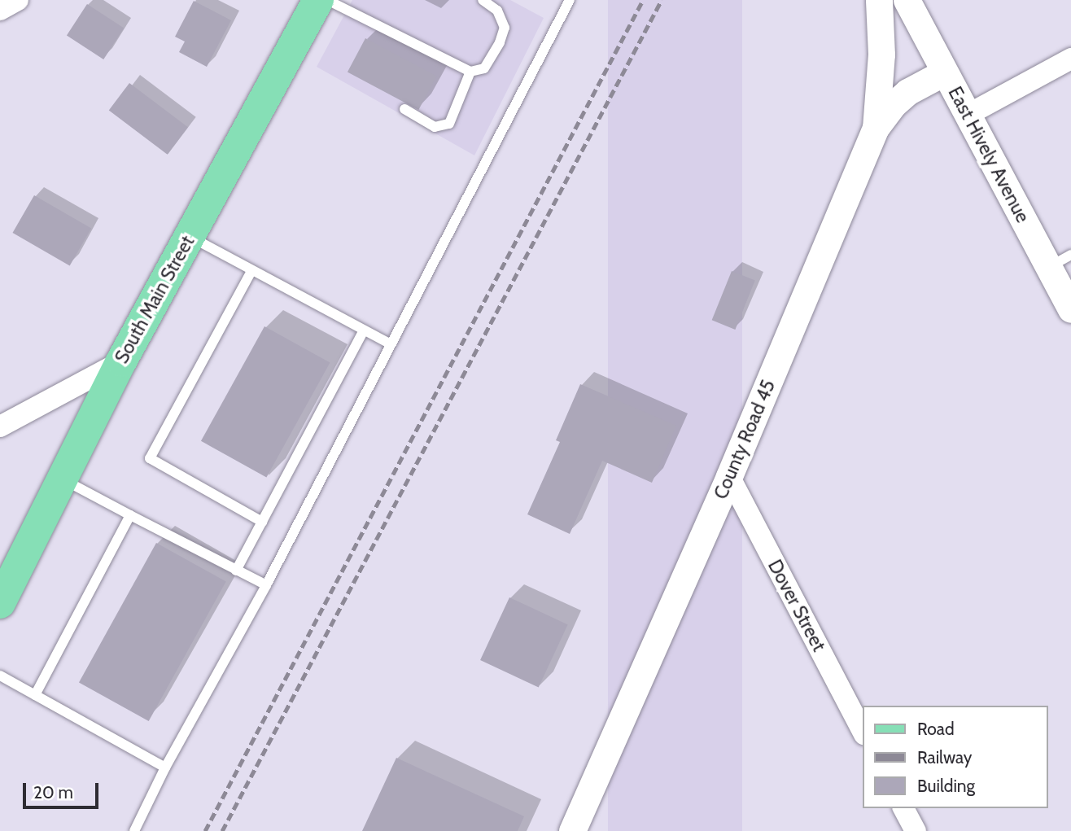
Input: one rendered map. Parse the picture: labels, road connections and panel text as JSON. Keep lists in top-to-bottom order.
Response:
{
  "streets": {
    "main road": ["South Main Street"],
    "street": ["East Hively Avenue", "County Road 45", "Dover Street"]
  },
  "crossings": [
    ["East Hively Avenue", "County Road 45"],
    ["County Road 45", "Dover Street"]
  ],
  "legend": ["Road", "Railway", "Building"],
  "scale_bar": "20 m"
}
